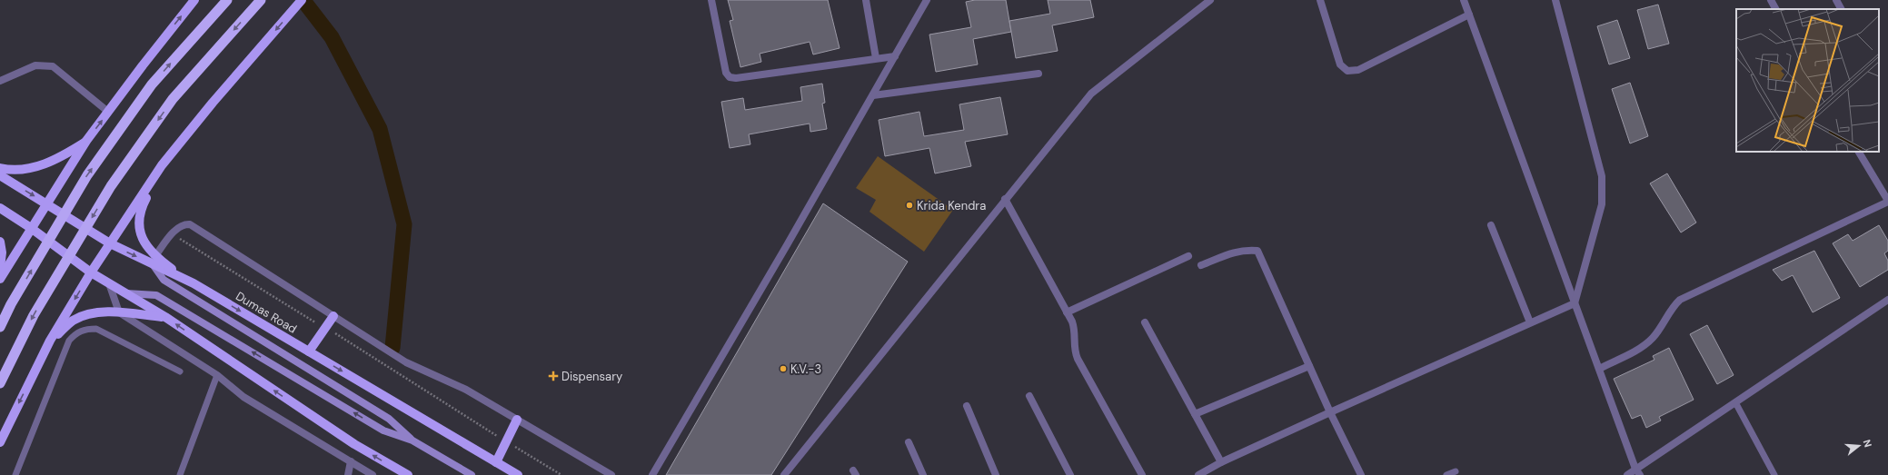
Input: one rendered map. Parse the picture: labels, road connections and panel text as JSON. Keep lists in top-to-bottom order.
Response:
{
  "streets": {
    "main road": ["Dumas Road"]
  },
  "places": {
    "other": ["Krida Kendra", "K.V.-3"],
    "health": ["Dispensary"]
  },
  "north": "right"
}
